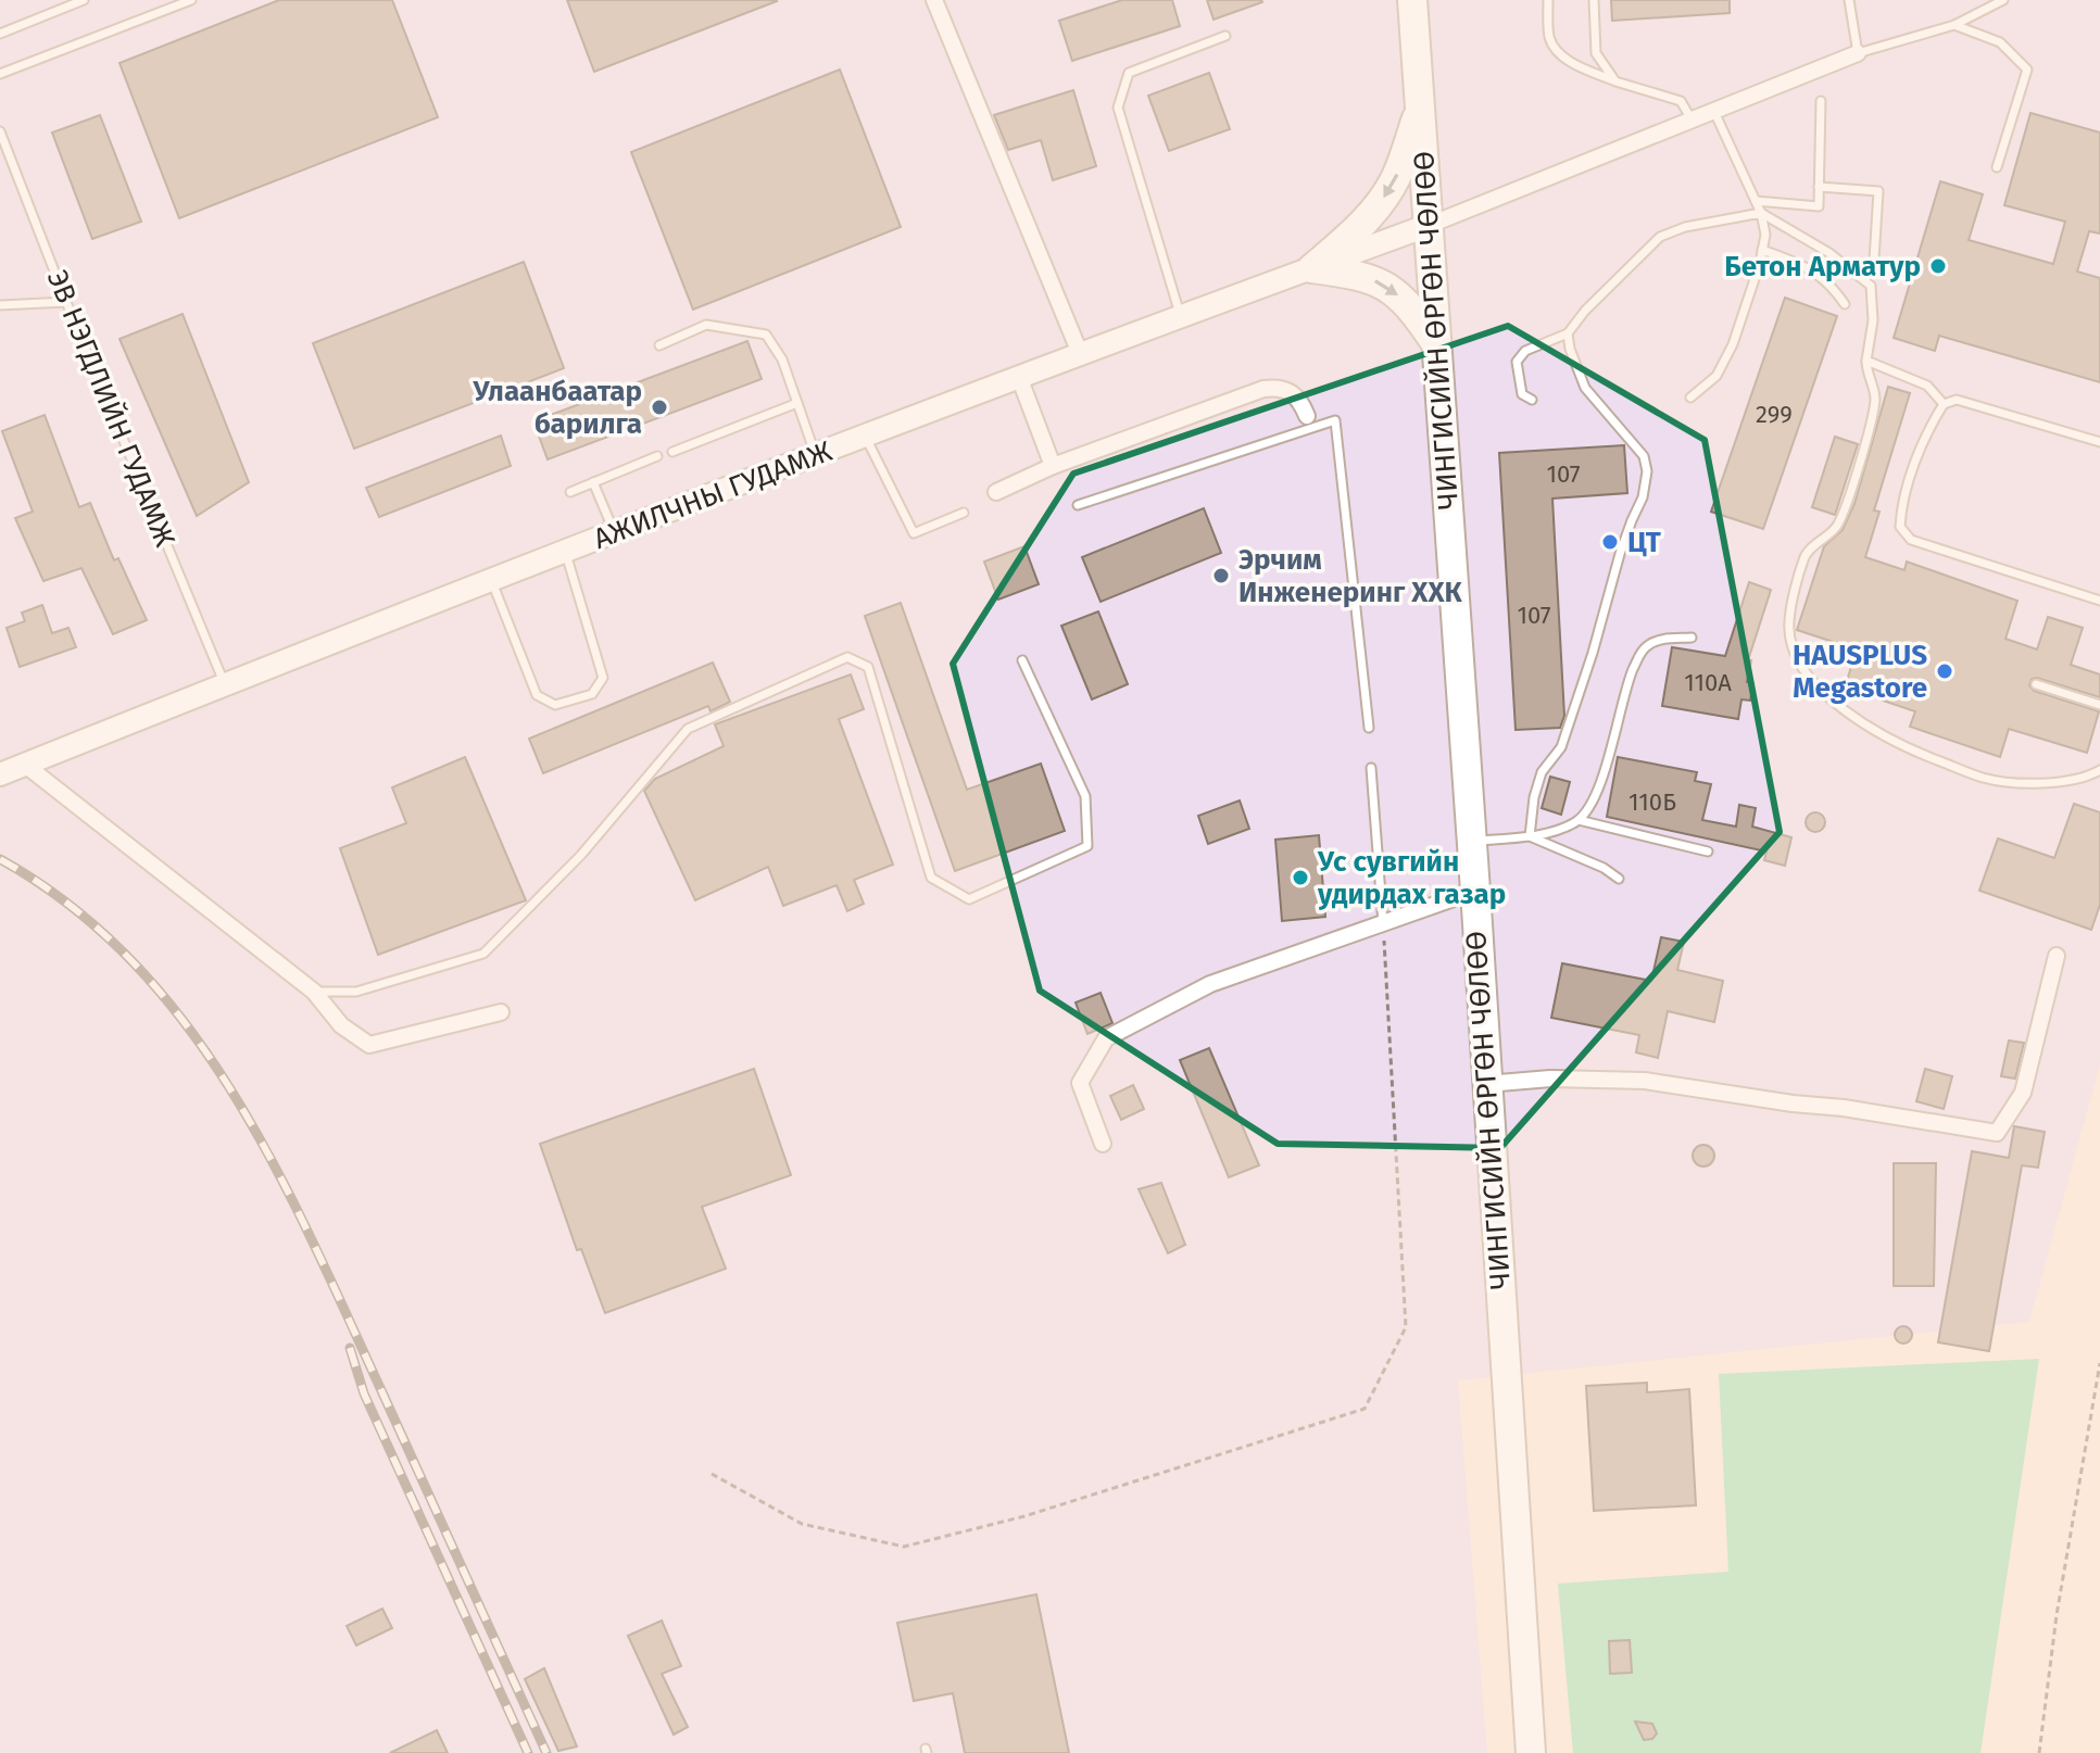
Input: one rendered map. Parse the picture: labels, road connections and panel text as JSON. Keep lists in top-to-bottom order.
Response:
{
  "streets": {
    "highway": ["ЧИНГИСИЙН ӨРГӨН ЧӨЛӨӨ"],
    "main road": ["АЖИЛЧНЫ ГУДАМЖ"],
    "lane": ["ЭВ НЭГДЛИЙН ГУДАМЖ"]
  },
  "crossings": [
    ["ЧИНГИСИЙН ӨРГӨН ЧӨЛӨӨ", "АЖИЛЧНЫ ГУДАМЖ"],
    ["ЭВ НЭГДЛИЙН ГУДАМЖ", "АЖИЛЧНЫ ГУДАМЖ"]
  ],
  "places": [
    "Бетон Арматур",
    "Улаанбаатар барилга",
    "ЦТ",
    "Эрчим Инженеринг ХХК",
    "HAUSPLUS Megastore",
    "Ус сувгийн удирдах газар"
  ],
  "house_numbers": [
    "299",
    "107",
    "107",
    "110А",
    "110Б"
  ]
}
